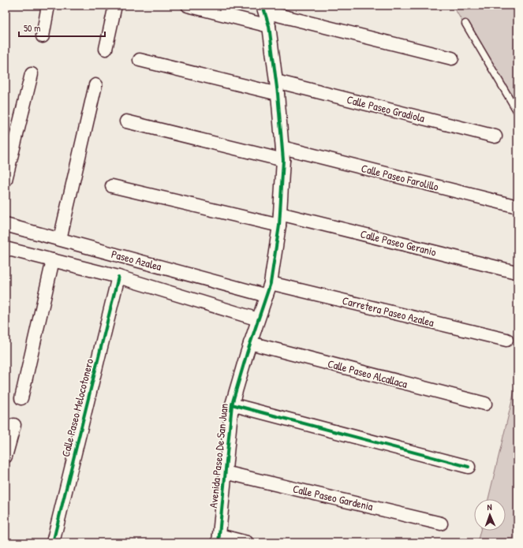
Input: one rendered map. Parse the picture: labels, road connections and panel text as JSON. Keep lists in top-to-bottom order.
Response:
{
  "streets": {
    "street": [
      "Calle Paseo Gradiola",
      "Calle Paseo Farolillo",
      "Calle Paseo Geranio",
      "Paseo Azalea",
      "Carretera Paseo Azalea",
      "Calle Paseo Alcallaca",
      "Calle Paseo Melocotonero",
      "Avenida Paseo De San Juan",
      "Calle Paseo Gardenia"
    ]
  },
  "crossings": [
    ["Calle Paseo Gradiola", "Avenida Paseo De San Juan"],
    ["Calle Paseo Farolillo", "Avenida Paseo De San Juan"],
    ["Calle Paseo Geranio", "Avenida Paseo De San Juan"],
    ["Paseo Azalea", "Calle Paseo Melocotonero"],
    ["Paseo Azalea", "Avenida Paseo De San Juan"],
    ["Carretera Paseo Azalea", "Avenida Paseo De San Juan"],
    ["Calle Paseo Alcallaca", "Avenida Paseo De San Juan"],
    ["Avenida Paseo De San Juan", "Calle Paseo Gardenia"]
  ],
  "scale_bar": "50 m",
  "north": "top"
}
